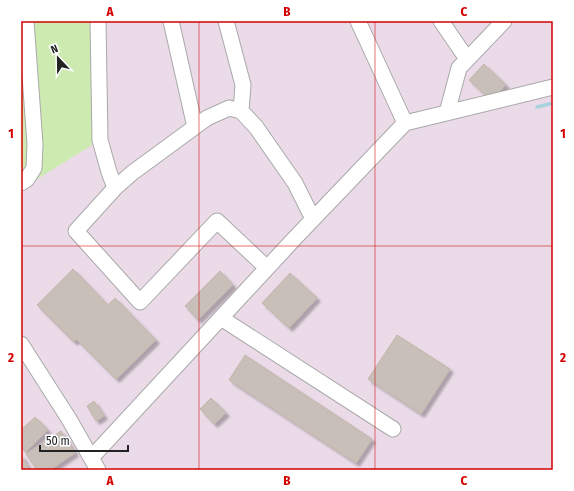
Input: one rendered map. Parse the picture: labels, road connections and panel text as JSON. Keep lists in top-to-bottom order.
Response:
{
  "scale_bar": "50 m",
  "north": "top",
  "grid": {
    "columns": ["A", "B", "C"],
    "rows": ["1", "2"]
  }
}
